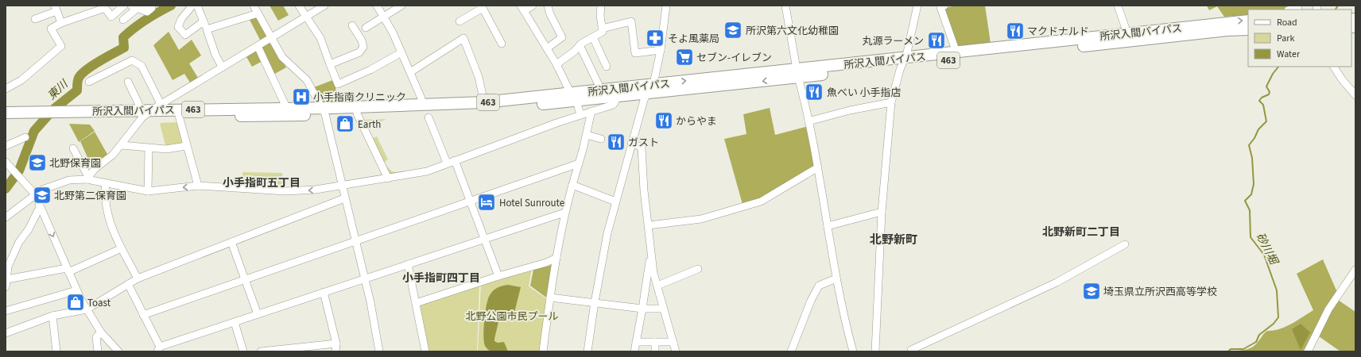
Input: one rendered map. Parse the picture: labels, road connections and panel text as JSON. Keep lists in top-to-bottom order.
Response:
{
  "streets": {
    "highway": ["所沢入間バイパス", "463"]
  },
  "districts": [
    "小手指町五丁目",
    "北野新町二丁目",
    "北野新町",
    "小手指町四丁目"
  ],
  "water": ["東川", "砂川堀"],
  "parks": ["北野公園市民プール"],
  "places": {
    "school or university": [
      "所沢第六文化幼稚園",
      "北野保育園",
      "北野第二保育園",
      "埼玉県立所沢西高等学校"
    ],
    "restaurant": [
      "マクドナルド",
      "丸源ラーメン",
      "魚べい 小手指店",
      "からやま",
      "ガスト"
    ],
    "pharmacy": ["そよ風薬局"],
    "supermarket": ["セブン-イレブン"],
    "hospital": ["小手指南クリニック"],
    "shop": ["Earth", "Toast"],
    "hotel": ["Hotel Sunroute"]
  },
  "legend": ["Road", "Park", "Water"]
}
